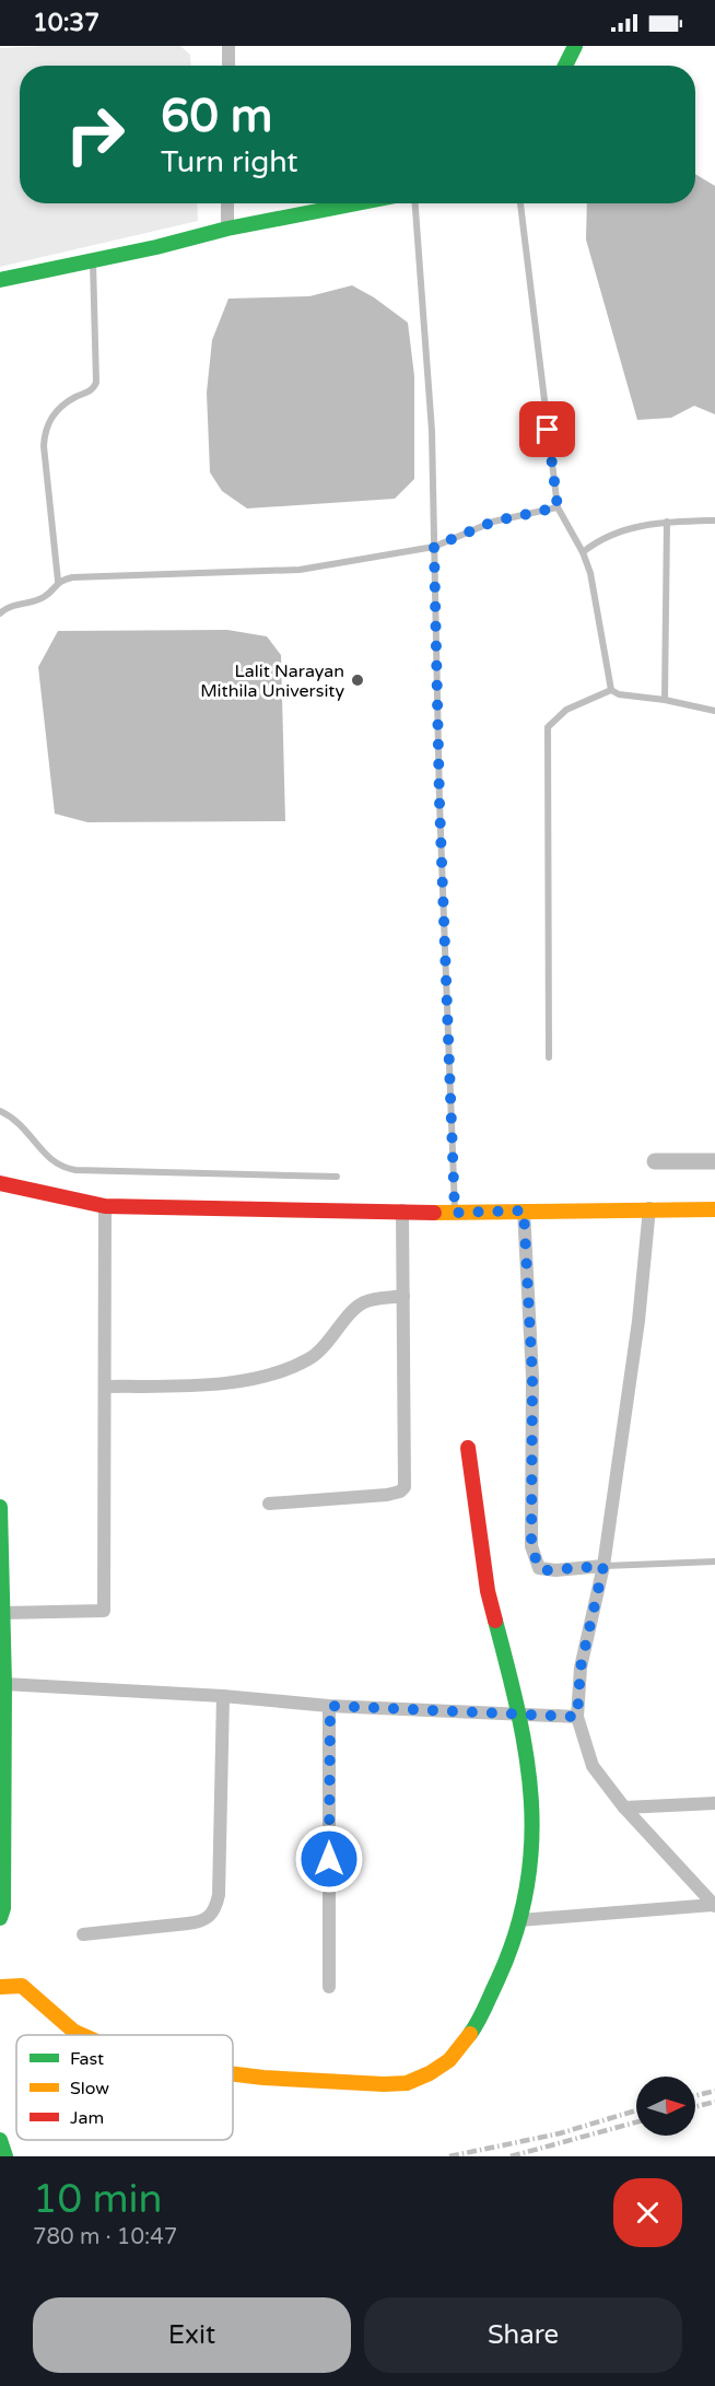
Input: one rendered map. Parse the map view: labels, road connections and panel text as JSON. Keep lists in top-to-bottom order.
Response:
{
  "places": ["Lalit Narayan Mithila University"],
  "legend": ["Fast", "Slow", "Jam"],
  "north": "right",
  "page": {
    "status": "10:37",
    "turn": ["60 m", "Turn right"],
    "heading": ["10 min", "780 m · 10:47"],
    "buttons": ["Exit", "Share"]
  }
}
